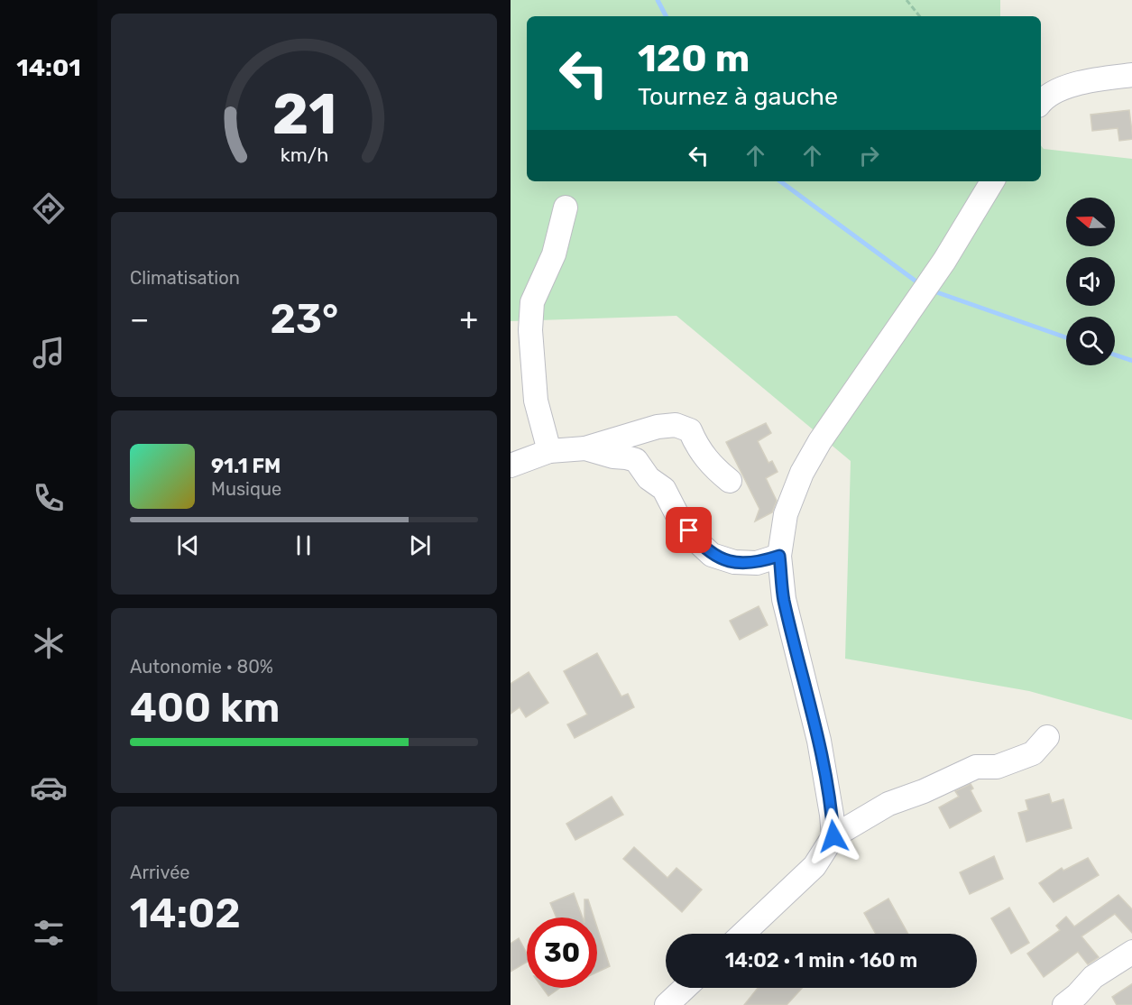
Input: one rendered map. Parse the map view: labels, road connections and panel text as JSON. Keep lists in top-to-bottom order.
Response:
{
  "north": "left",
  "page": {
    "tabs": "14:01",
    "turn": ["120 m", "Tournez à gauche"],
    "tile": [
      "Climatisation",
      ["Autonomie · 80%", "400 km"],
      ["Arrivée", "14:02"]
    ],
    "heat": ["−", "23°", "+"],
    "song": ["91.1 FM", "Musique"],
    "limit": "30",
    "trip": "14:02 · 1 min · 160 m",
    "gauge": ["21", "km/h"]
  }
}
